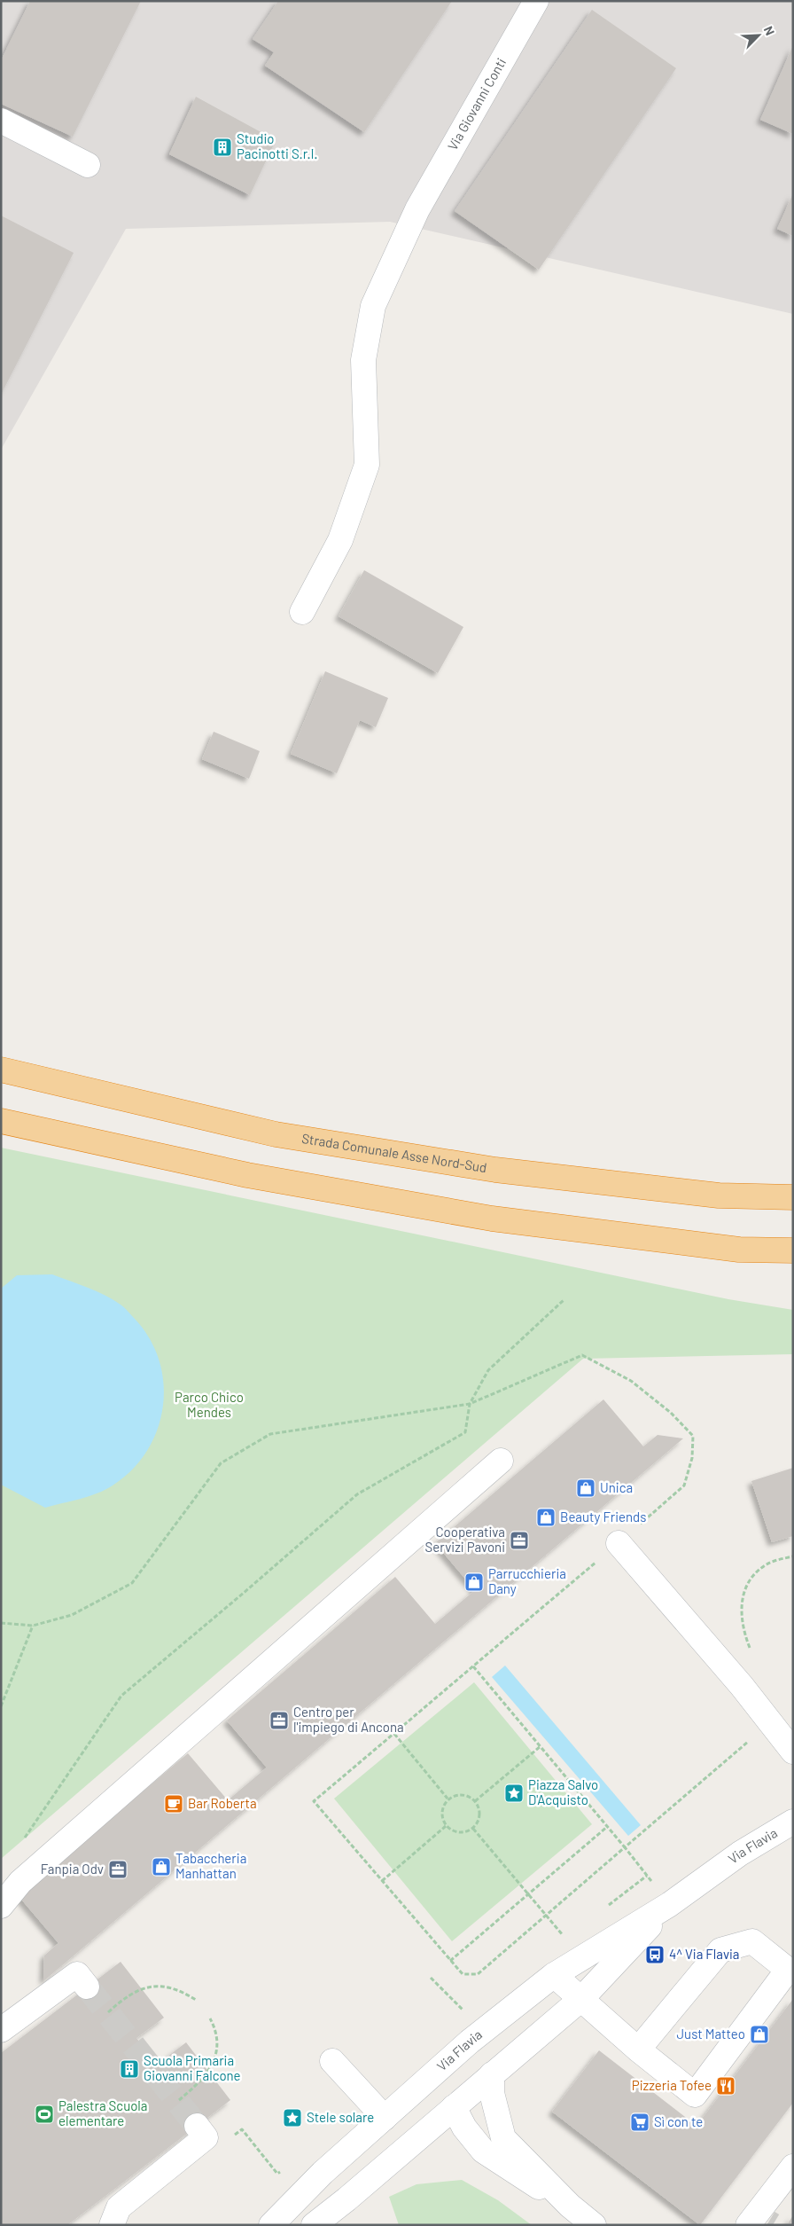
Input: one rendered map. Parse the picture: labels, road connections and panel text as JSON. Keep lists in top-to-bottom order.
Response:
{
  "streets": {
    "highway": ["Strada Comunale Asse Nord-Sud"],
    "street": ["Via Giovanni Conti", "Via Flavia"]
  },
  "parks": ["Parco Chico Mendes"],
  "places": {
    "building": ["Studio Pacinotti S.r.l.", "Scuola Primaria Giovanni Falcone"],
    "shop": [
      "Unica",
      "Beauty Friends",
      "Parrucchieria Dany",
      "Tabaccheria Manhattan",
      "Just Matteo"
    ],
    "office": ["Cooperativa Servizi Pavoni", "Centro per l'impiego di Ancona", "Fanpia Odv"],
    "place": ["Piazza Salvo D'Acquisto", "Stele solare"],
    "cafe": ["Bar Roberta"],
    "bus stop": ["4^ Via Flavia"],
    "restaurant": ["Pizzeria Tofee"],
    "sports": ["Palestra Scuola elementare"],
    "supermarket": ["Sì con te"]
  },
  "north": "top right"
}
